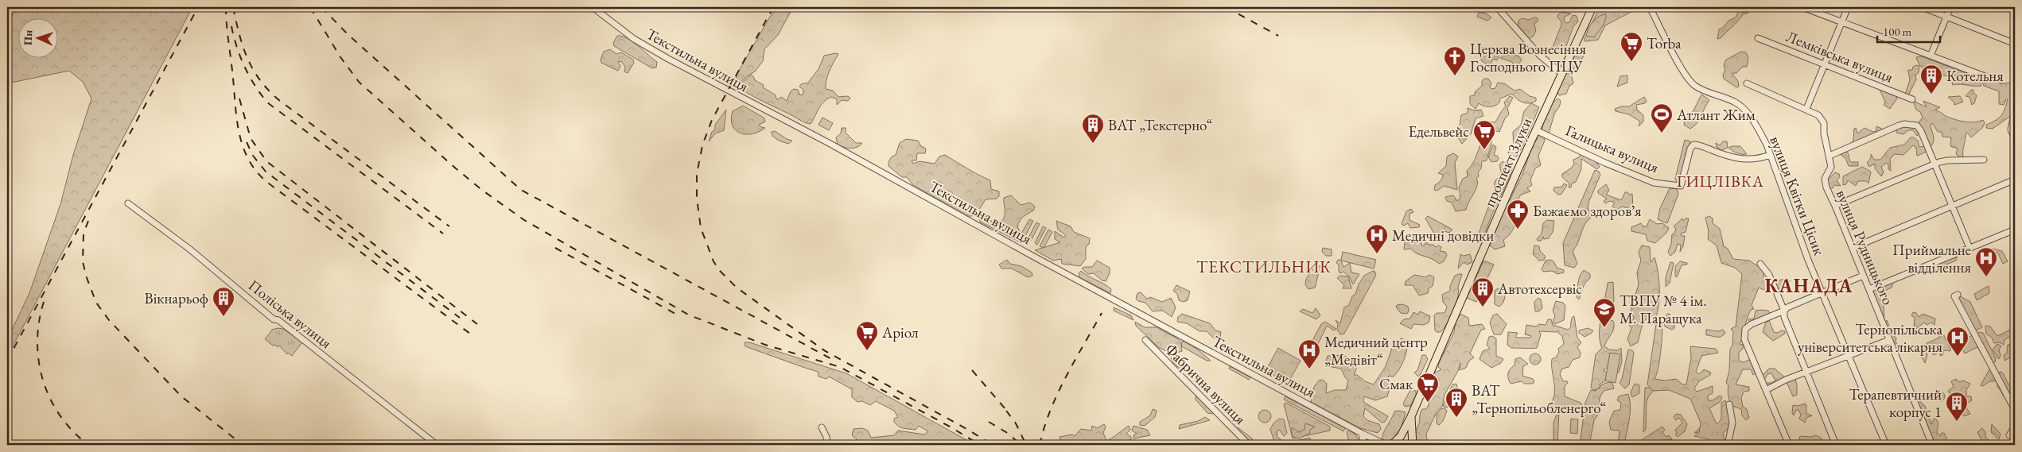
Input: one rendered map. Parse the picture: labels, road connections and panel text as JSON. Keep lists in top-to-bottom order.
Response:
{
  "streets": {
    "main road": ["проспект Злуки"],
    "street": [
      "Лемківська вулиця",
      "Текстильна вулиця",
      "Галицька вулиця",
      "вулиця Квітки Цісик",
      "вулиця Рудницького",
      "Поліська вулиця",
      "Фабрична вулиця"
    ]
  },
  "crossings": [
    ["Галицька вулиця", "проспект Злуки"],
    ["Галицька вулиця", "вулиця Квітки Цісик"]
  ],
  "districts": ["ГИЦЛІВКА", "ТЕКСТИЛЬНИК", "КАНАДА"],
  "places": {
    "supermarket": [
      "Torba",
      "Едельвейс",
      "Аріол",
      "Смак"
    ],
    "church": ["Церква Вознесіння Господнього ПЦУ"],
    "building": [
      "Котельня",
      "ВАТ „Текстерно“",
      "Автотехсервіс",
      "Вікнарьоф",
      "ВАТ „Тернопільобленерго“",
      "Терапевтичний корпус 1"
    ],
    "sports": ["Атлант Жим"],
    "pharmacy": ["Бажаємо здоровʼя"],
    "hospital": [
      "Медичні довідки",
      "Приймальне відділення",
      "Тернопільська університетська лікарня",
      "Медичний центр „Медівіт“"
    ],
    "school or university": ["ТВПУ № 4 ім. М. Паращука"]
  },
  "scale_bar": "100 m",
  "north": "left"
}
